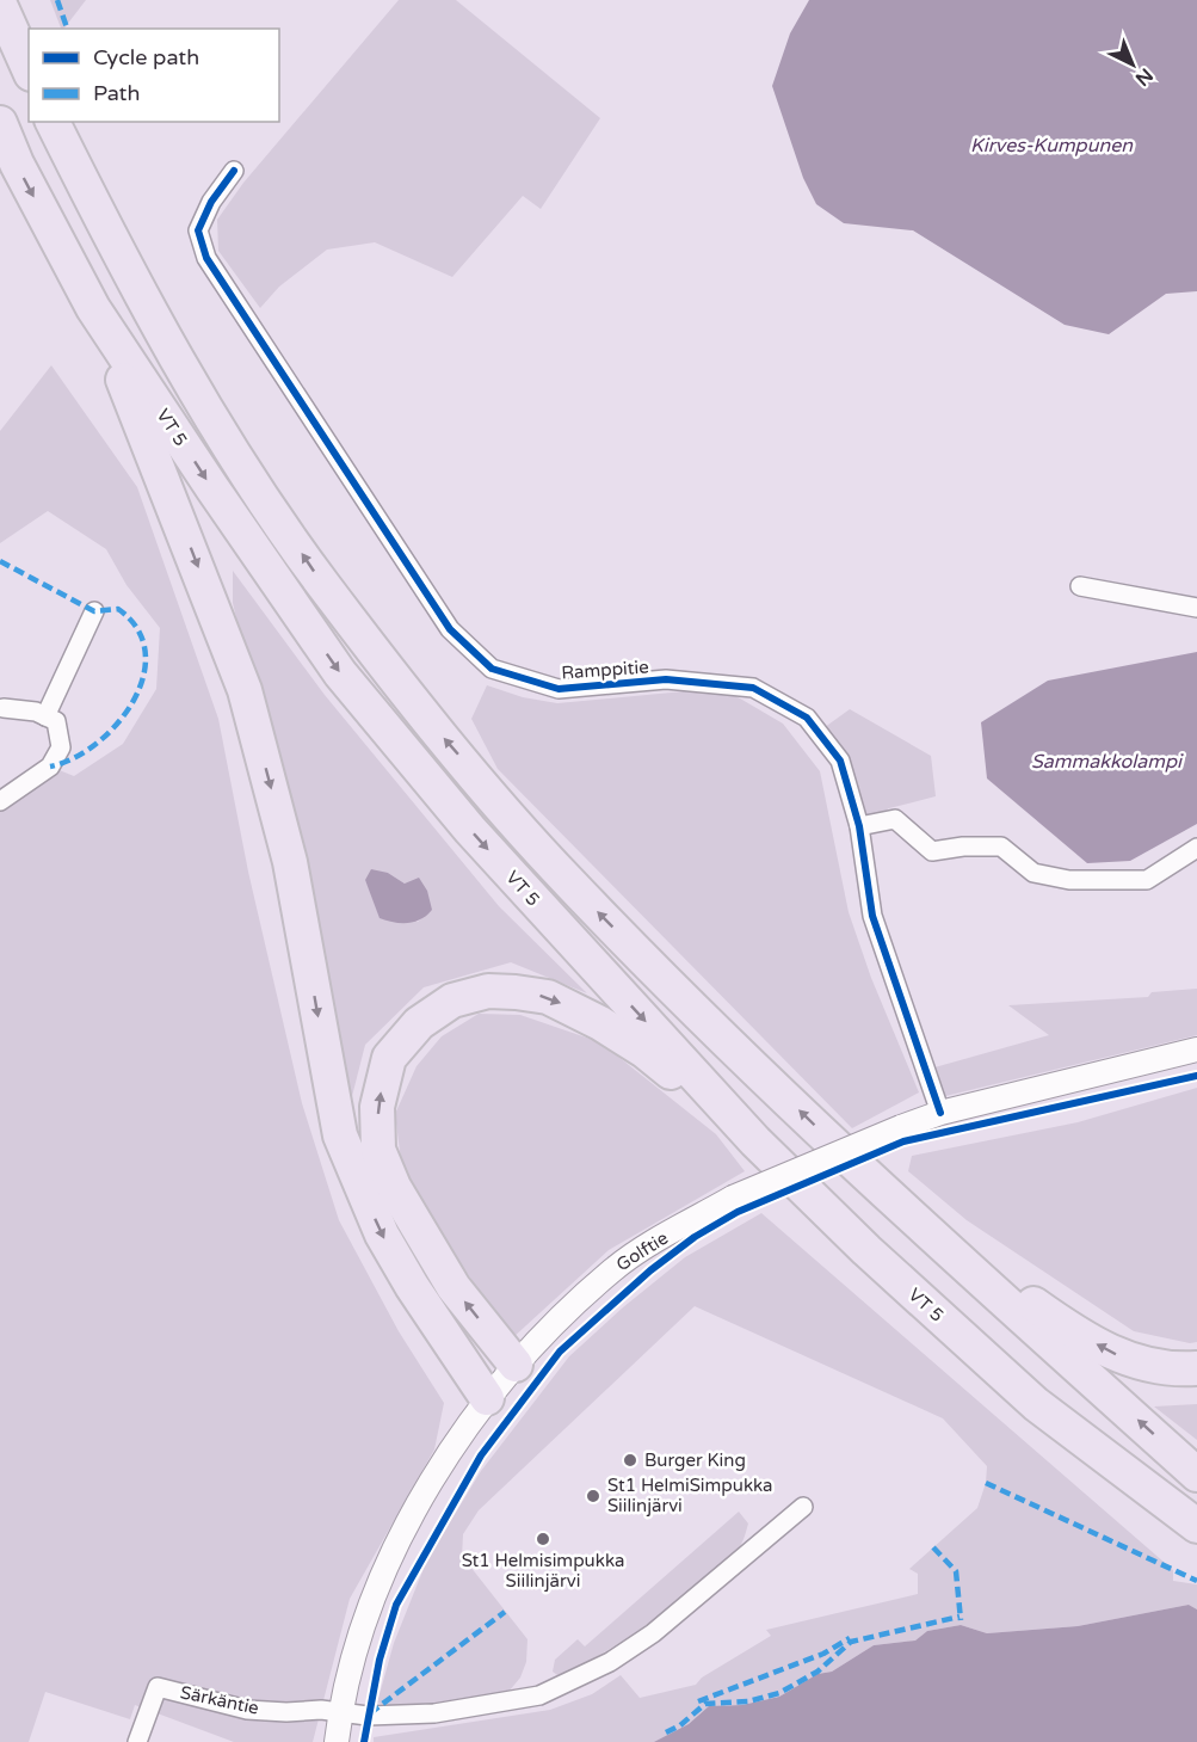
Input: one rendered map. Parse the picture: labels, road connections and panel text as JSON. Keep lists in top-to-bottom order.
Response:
{
  "streets": {
    "highway": ["VT 5"],
    "street": ["Ramppitie", "Golftie", "Särkäntie"]
  },
  "crossings": [
    ["Ramppitie", "Golftie"],
    ["Golftie", "Särkäntie"]
  ],
  "water": ["Kirves-Kumpunen", "Sammakkolampi"],
  "places": ["Burger King", "St1 HelmiSimpukka Siilinjärvi", "St1 Helmisimpukka Siilinjärvi"],
  "legend": ["Cycle path", "Path"],
  "north": "bottom right"
}
